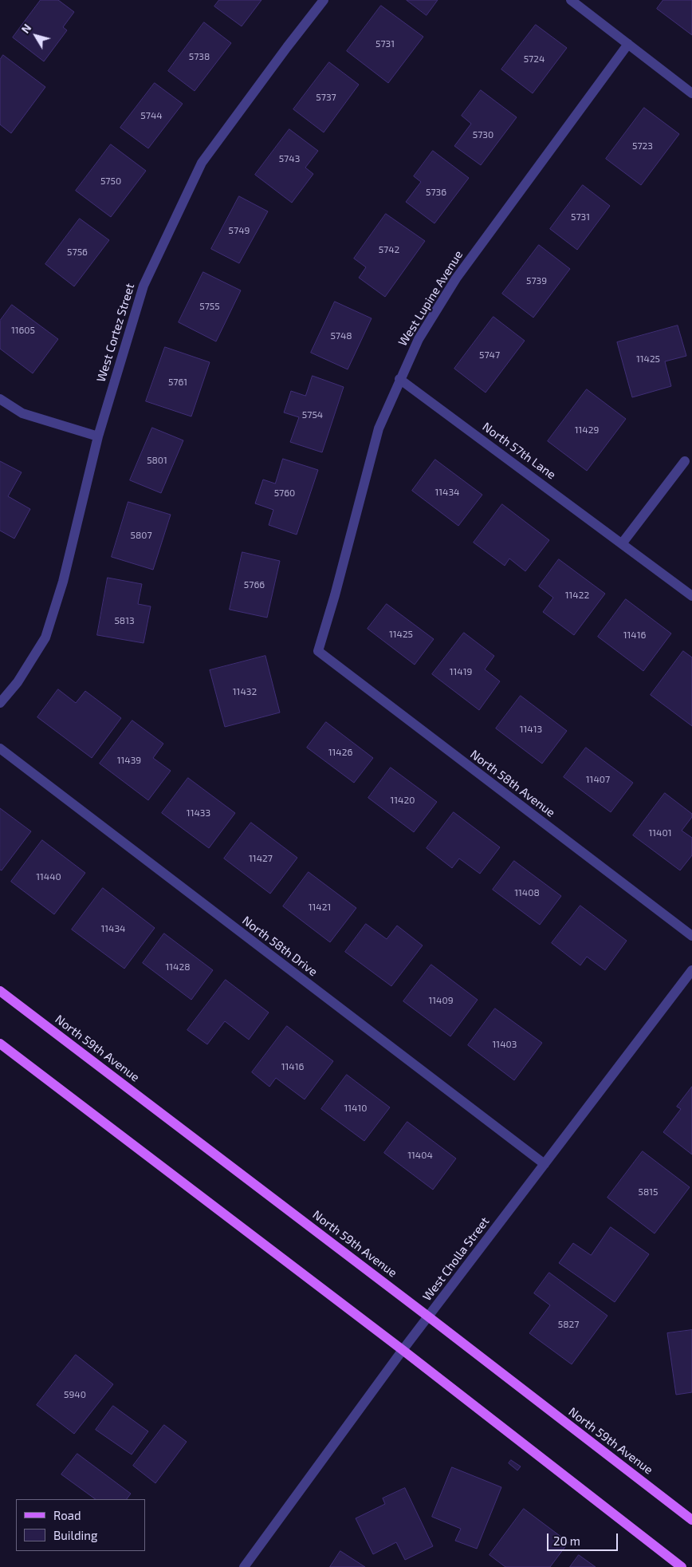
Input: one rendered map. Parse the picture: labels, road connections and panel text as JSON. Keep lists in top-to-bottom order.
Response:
{
  "streets": {
    "main road": ["North 59th Avenue"],
    "street": [
      "West Lupine Avenue",
      "West Cortez Street",
      "North 57th Lane",
      "North 58th Avenue",
      "North 58th Drive",
      "West Cholla Street"
    ]
  },
  "crossings": [
    ["West Lupine Avenue", "North 57th Lane"],
    ["West Lupine Avenue", "North 58th Avenue"],
    ["North 58th Drive", "West Cholla Street"],
    ["North 59th Avenue", "West Cholla Street"]
  ],
  "house_numbers": [
    "5731",
    "5738",
    "5724",
    "5737",
    "5744",
    "5730",
    "5723",
    "5743",
    "5750",
    "5736",
    "5731",
    "5749",
    "5742",
    "5756",
    "5739",
    "5755",
    "11605",
    "5748",
    "5747",
    "11425",
    "5761",
    "5754",
    "11429",
    "5801",
    "11434",
    "5760",
    "5807",
    "5766",
    "11422",
    "5813",
    "11425",
    "11416",
    "11419",
    "11432",
    "11413",
    "11426",
    "11439",
    "11407",
    "11420",
    "11433",
    "11401",
    "11427",
    "11440",
    "11408",
    "11421",
    "11434",
    "11428",
    "11409",
    "11403",
    "11416",
    "11410",
    "11404",
    "5815",
    "5827",
    "5940"
  ],
  "legend": ["Road", "Building"],
  "scale_bar": "20 m",
  "north": "top left"
}
